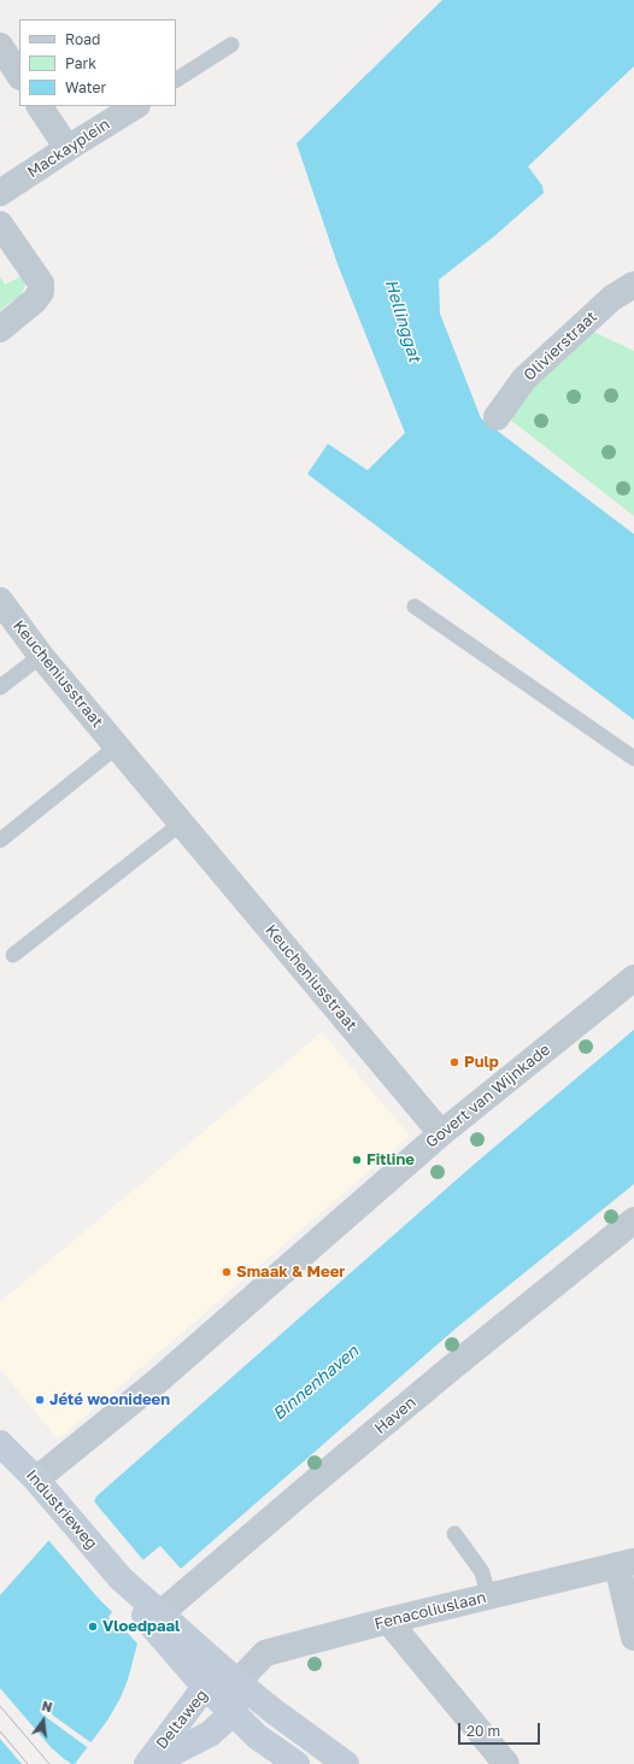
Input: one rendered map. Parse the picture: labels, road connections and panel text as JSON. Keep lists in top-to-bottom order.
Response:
{
  "streets": {
    "main road": ["Industrieweg", "Deltaweg"],
    "street": [
      "Mackayplein",
      "Olivierstraat",
      "Keucheniusstraat",
      "Govert van Wijnkade",
      "Haven",
      "Fenacoliuslaan"
    ]
  },
  "crossings": [
    ["Keucheniusstraat", "Govert van Wijnkade"],
    ["Govert van Wijnkade", "Industrieweg"],
    ["Haven", "Industrieweg"],
    ["Fenacoliuslaan", "Deltaweg"]
  ],
  "water": ["Hellinggat", "Binnenhaven"],
  "places": [
    "Pulp",
    "Fitline",
    "Smaak & Meer",
    "Jété woonideen",
    "Vloedpaal"
  ],
  "legend": ["Road", "Park", "Water"],
  "scale_bar": "20 m",
  "north": "top"
}
